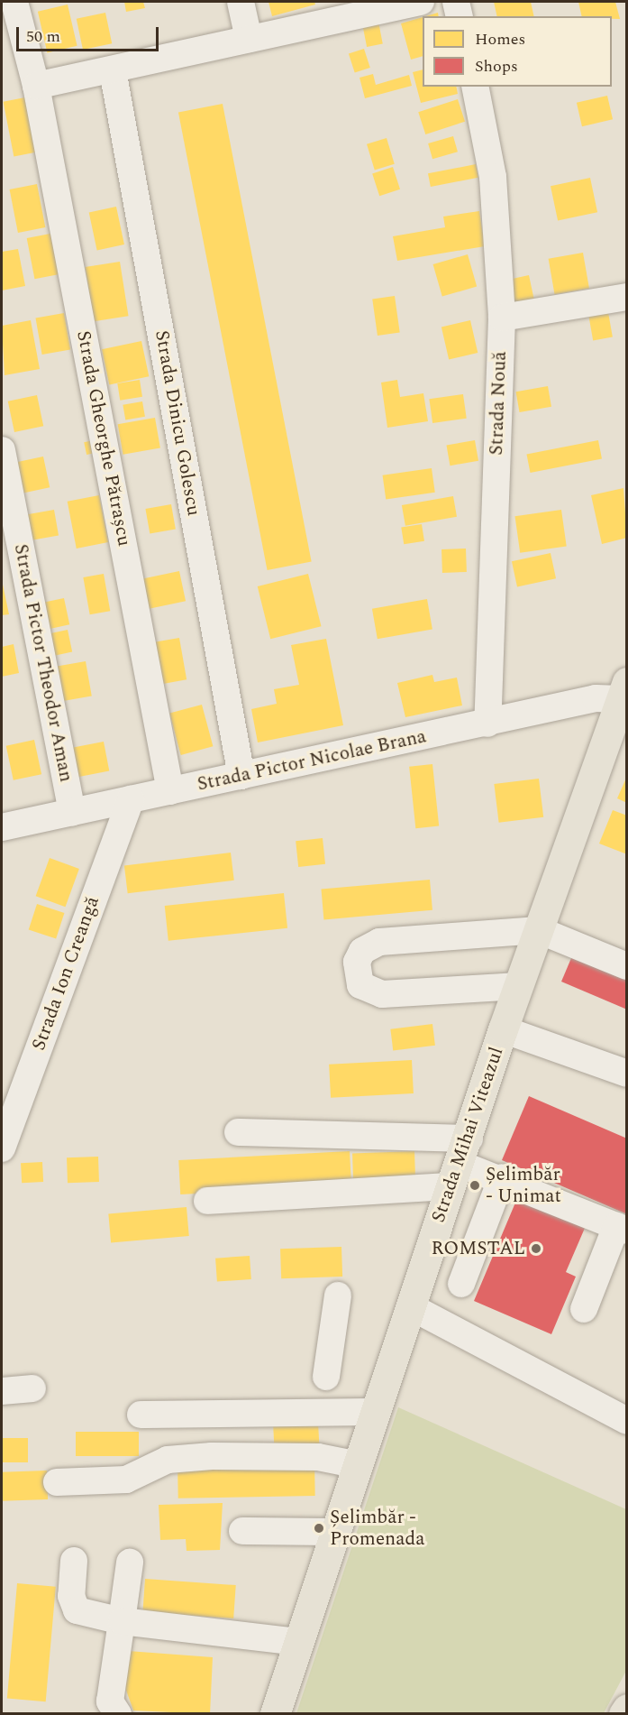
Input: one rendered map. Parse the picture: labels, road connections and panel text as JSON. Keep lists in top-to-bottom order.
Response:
{
  "streets": {
    "main road": ["Strada Mihai Viteazul"],
    "street": [
      "Strada Nouă",
      "Strada Dinicu Golescu",
      "Strada Gheorghe Pătrașcu",
      "Strada Pictor Theodor Aman",
      "Strada Pictor Nicolae Brana",
      "Strada Ion Creangă"
    ]
  },
  "crossings": [
    ["Strada Nouă", "Strada Pictor Nicolae Brana"],
    ["Strada Dinicu Golescu", "Strada Pictor Nicolae Brana"],
    ["Strada Gheorghe Pătrașcu", "Strada Pictor Nicolae Brana"],
    ["Strada Pictor Theodor Aman", "Strada Pictor Nicolae Brana"],
    ["Strada Pictor Nicolae Brana", "Strada Ion Creangă"],
    ["Strada Pictor Nicolae Brana", "Strada Mihai Viteazul"]
  ],
  "places": ["Șelimbăr - Unimat", "ROMSTAL", "Șelimbăr - Promenada"],
  "legend": ["Homes", "Shops"],
  "scale_bar": "50 m"
}
